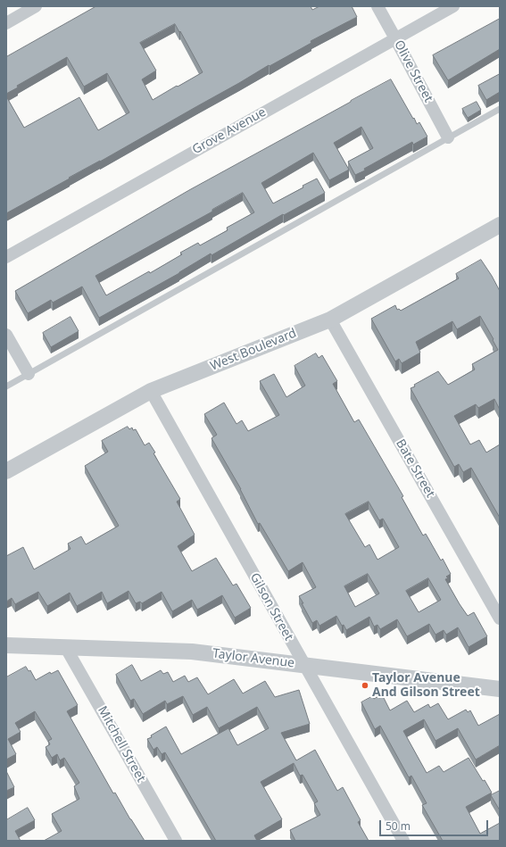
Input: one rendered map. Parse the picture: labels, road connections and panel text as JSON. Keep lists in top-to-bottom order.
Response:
{
  "streets": {
    "street": [
      "Olive Street",
      "Grove Avenue",
      "West Boulevard",
      "Bate Street",
      "Gilson Street",
      "Taylor Avenue",
      "Mitchell Street"
    ]
  },
  "crossings": [
    ["Olive Street", "Grove Avenue"],
    ["West Boulevard", "Bate Street"],
    ["West Boulevard", "Gilson Street"],
    ["Gilson Street", "Taylor Avenue"],
    ["Taylor Avenue", "Mitchell Street"]
  ],
  "places": ["Taylor Avenue And Gilson Street"],
  "scale_bar": "50 m"
}
